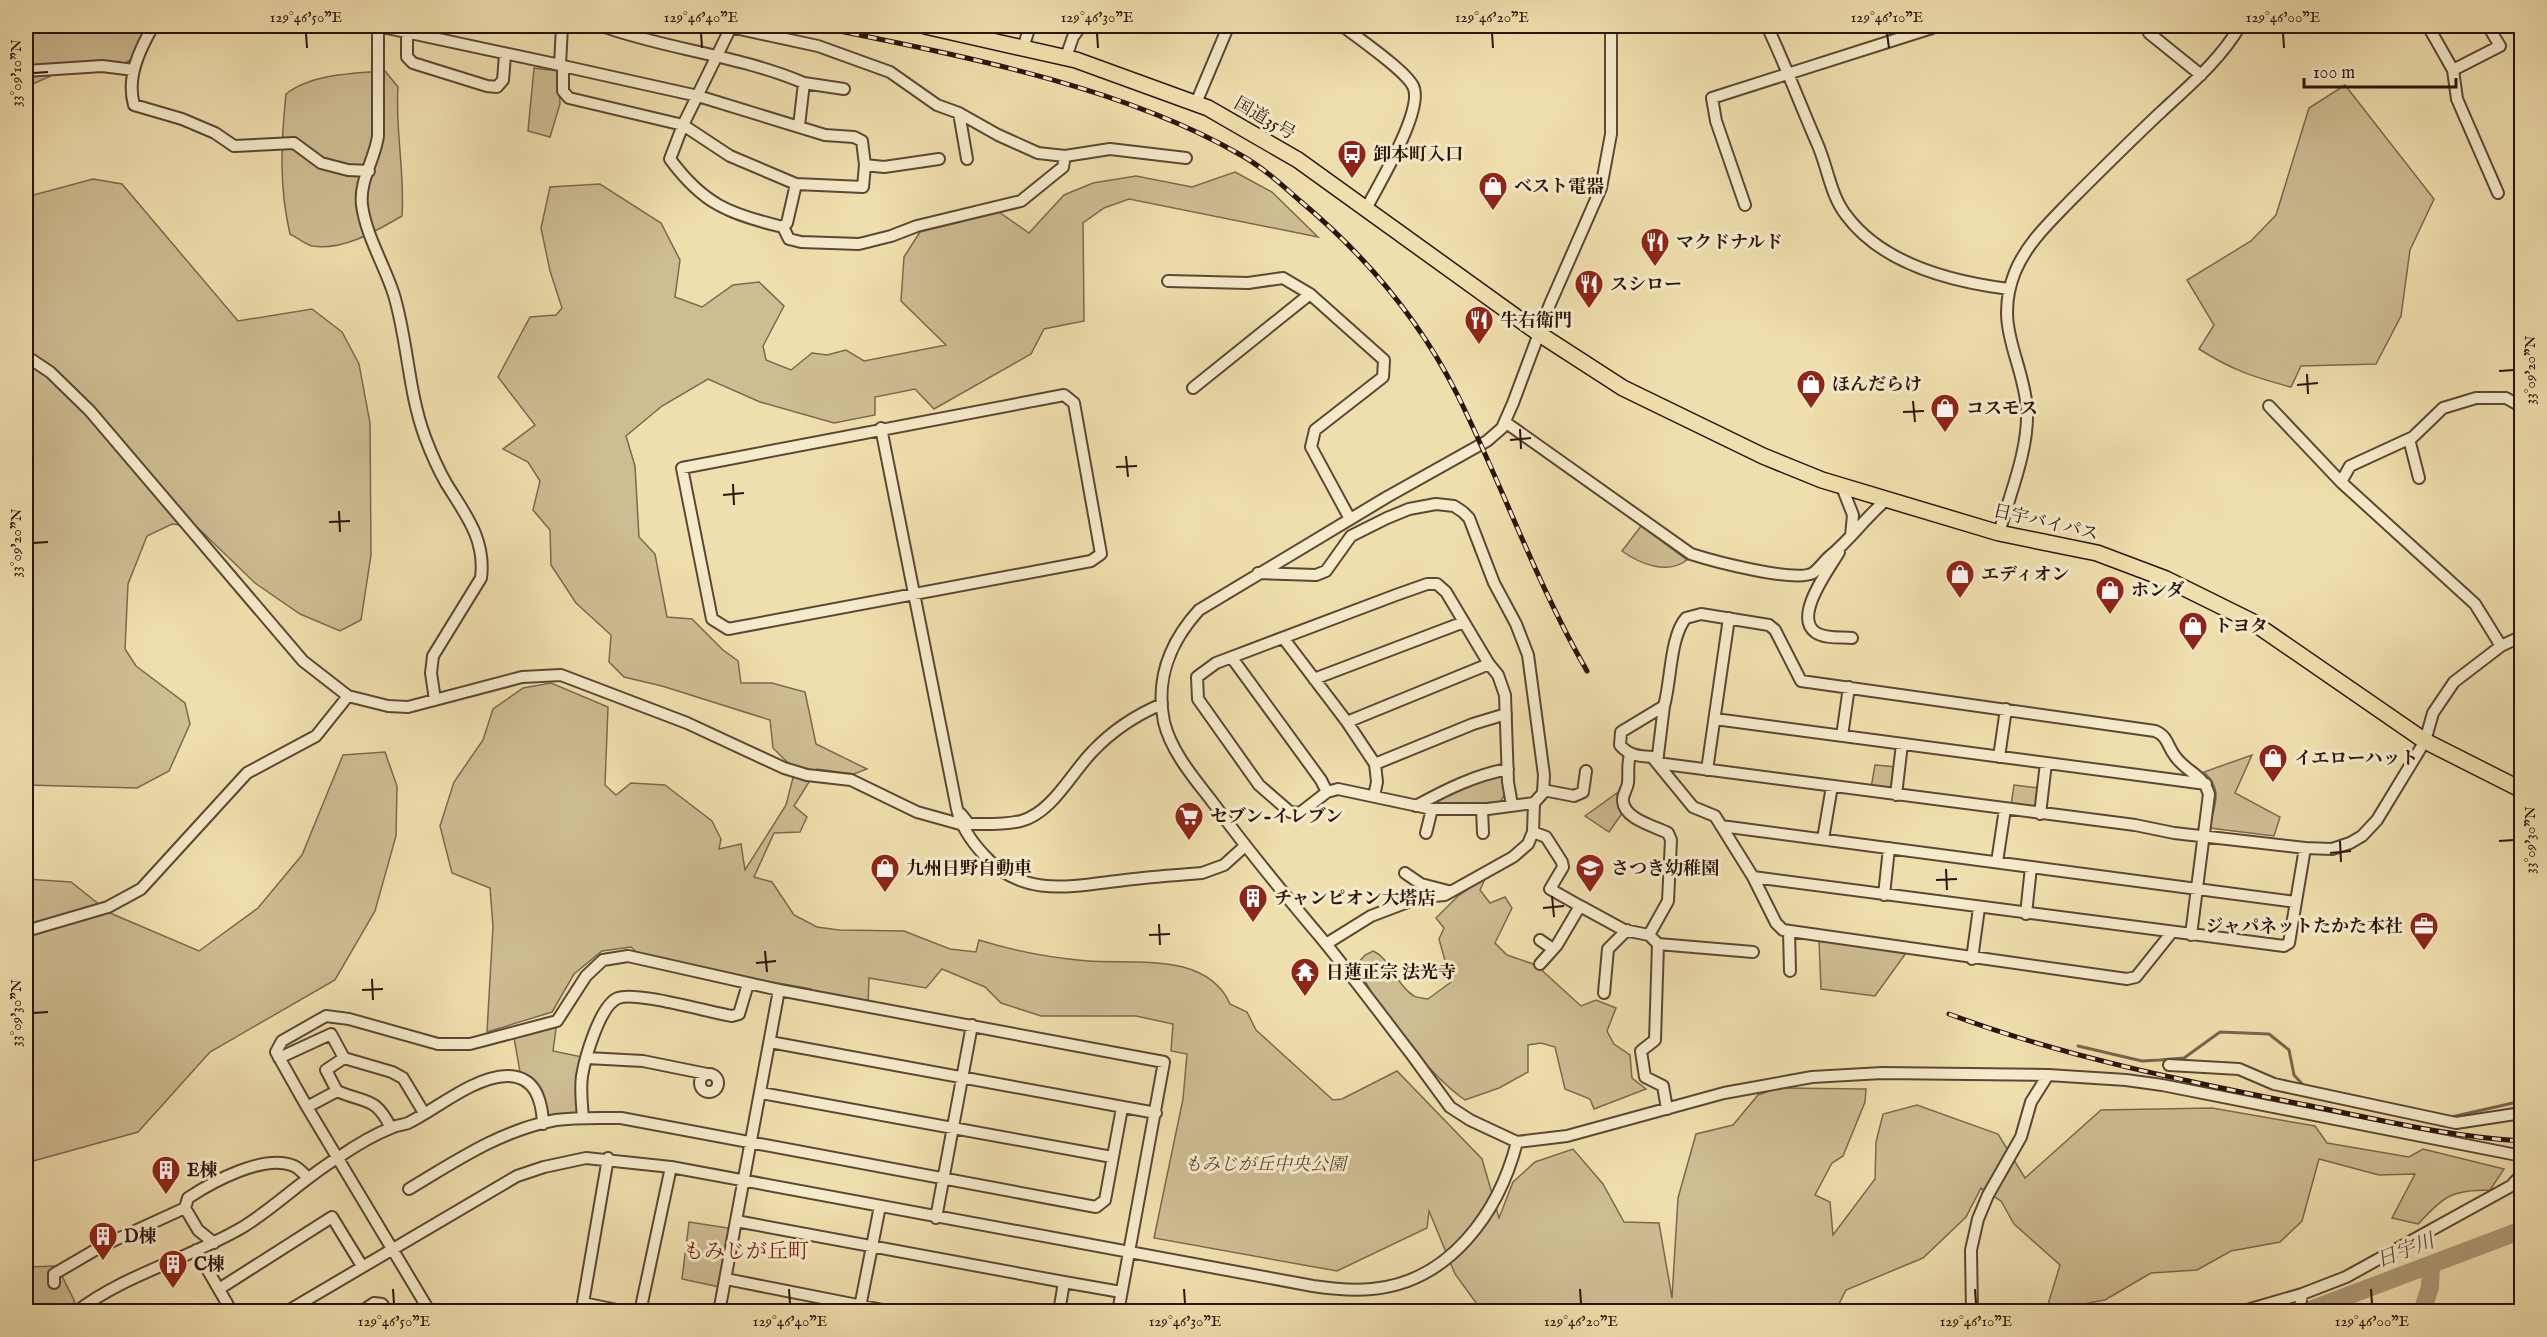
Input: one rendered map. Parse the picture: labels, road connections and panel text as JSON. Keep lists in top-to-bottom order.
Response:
{
  "streets": {
    "highway": ["国道35号", "日宇バイパス"]
  },
  "crossings": [
    ["国道35号", "日宇バイパス"]
  ],
  "districts": ["もみじが丘町"],
  "water": ["日宇川"],
  "parks": ["もみじが丘中央公園"],
  "places": {
    "bus stop": ["卸本町入口"],
    "shop": [
      "ベスト電器",
      "ほんだらけ",
      "コスモス",
      "エディオン",
      "ホンダ",
      "トヨタ",
      "イエローハット",
      "九州日野自動車"
    ],
    "restaurant": ["マクドナルド", "スシロー", "牛右衛門"],
    "supermarket": ["セブン-イレブン"],
    "school or university": ["さつき幼稚園"],
    "building": [
      "チャンピオン大塔店",
      "E棟",
      "D棟",
      "C棟"
    ],
    "office": ["ジャパネットたかた本社"],
    "temple": ["日蓮正宗 法光寺"]
  },
  "scale_bar": "100 m",
  "coordinates": [
    "129°46'50\"E",
    "129°46'40\"E",
    "129°46'30\"E",
    "129°46'20\"E",
    "129°46'10\"E",
    "129°46'00\"E",
    "33°09'10\"N",
    "33°09'20\"N",
    "33°09'30\"N"
  ]
}
